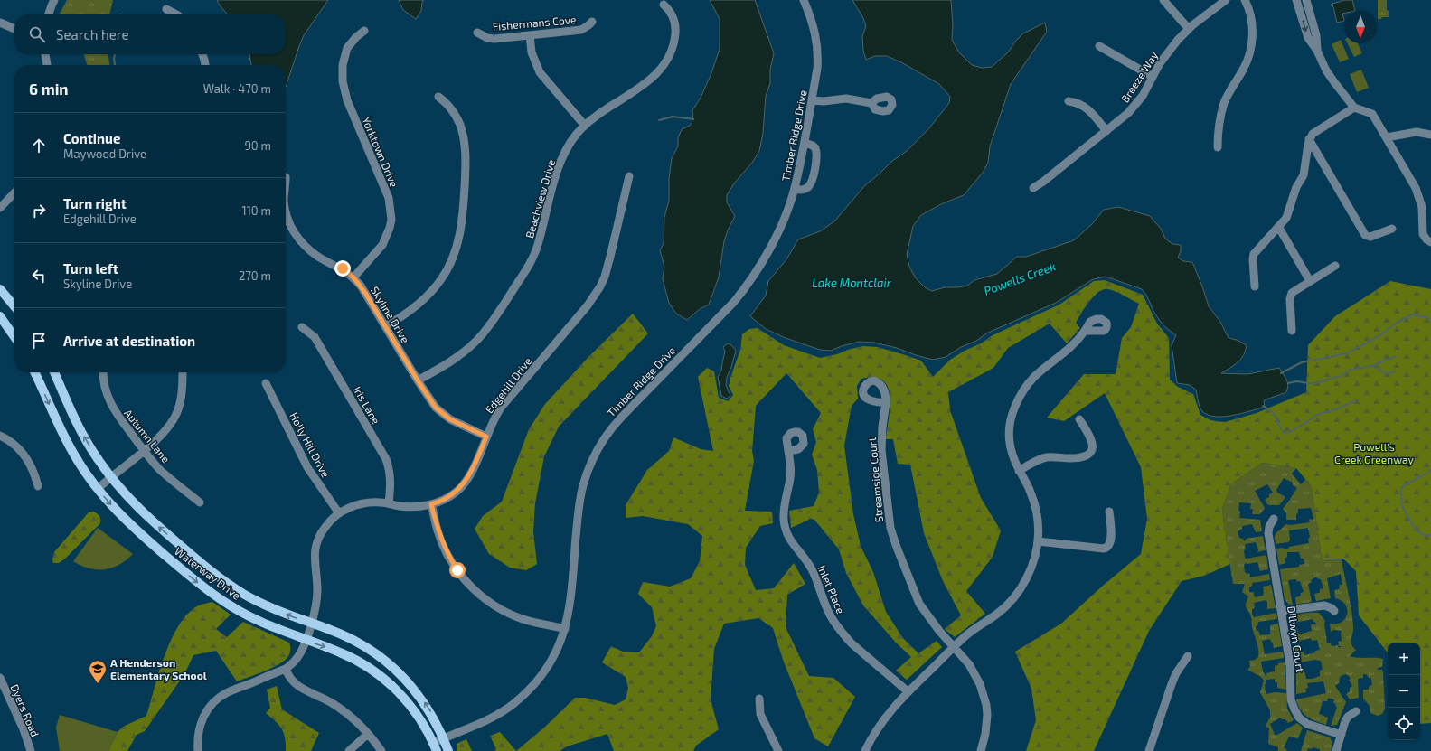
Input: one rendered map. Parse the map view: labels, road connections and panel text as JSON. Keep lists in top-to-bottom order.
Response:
{
  "streets": {
    "main road": ["Waterway Drive"],
    "street": [
      "Fishermans Cove",
      "Breeze Way",
      "Timber Ridge Drive",
      "Yorktown Drive",
      "Beachview Drive",
      "Skyline Drive",
      "Edgehill Drive",
      "Iris Lane",
      "Autumn Lane",
      "Holly Hill Drive",
      "Streamside Court",
      "Inlet Place",
      "Dillwyn Court",
      "Dyers Road"
    ]
  },
  "crossings": [
    ["Timber Ridge Drive", "Waterway Drive"],
    ["Yorktown Drive", "Skyline Drive"],
    ["Beachview Drive", "Skyline Drive"],
    ["Skyline Drive", "Edgehill Drive"],
    ["Edgehill Drive", "Iris Lane"],
    ["Edgehill Drive", "Holly Hill Drive"],
    ["Edgehill Drive", "Waterway Drive"]
  ],
  "water": ["Powells Creek", "Lake Montclair"],
  "parks": ["Powell's Creek Greenway"],
  "places": {
    "school or university": ["A Henderson Elementary School"]
  },
  "north": "bottom",
  "page": {
    "search": "Search here",
    "heading": ["6 min", "Walk · 470 m"],
    "list": [
      ["Continue", "Maywood Drive", "90 m"],
      ["Turn right", "Edgehill Drive", "110 m"],
      ["Turn left", "Skyline Drive", "270 m"],
      "Arrive at destination"
    ],
    "map_buttons": ["+", "−"]
  }
}
